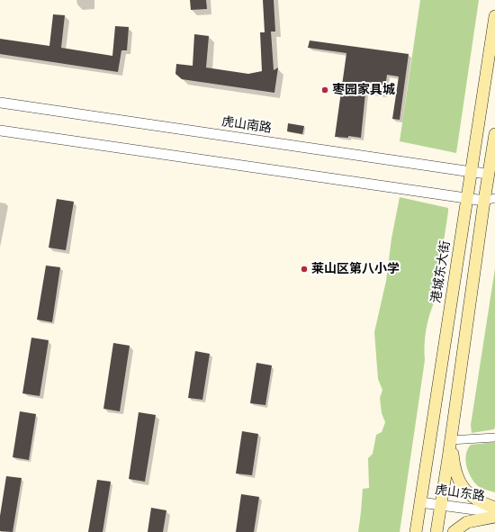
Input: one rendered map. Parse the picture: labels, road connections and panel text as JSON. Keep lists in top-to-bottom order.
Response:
{
  "streets": {
    "main road": ["港城东大街"],
    "street": ["虎山南路", "虎山东路"]
  },
  "crossings": [
    ["虎山南路", "港城东大街"],
    ["港城东大街", "虎山东路"]
  ],
  "places": ["枣园家具城", "莱山区第八小学"]
}
